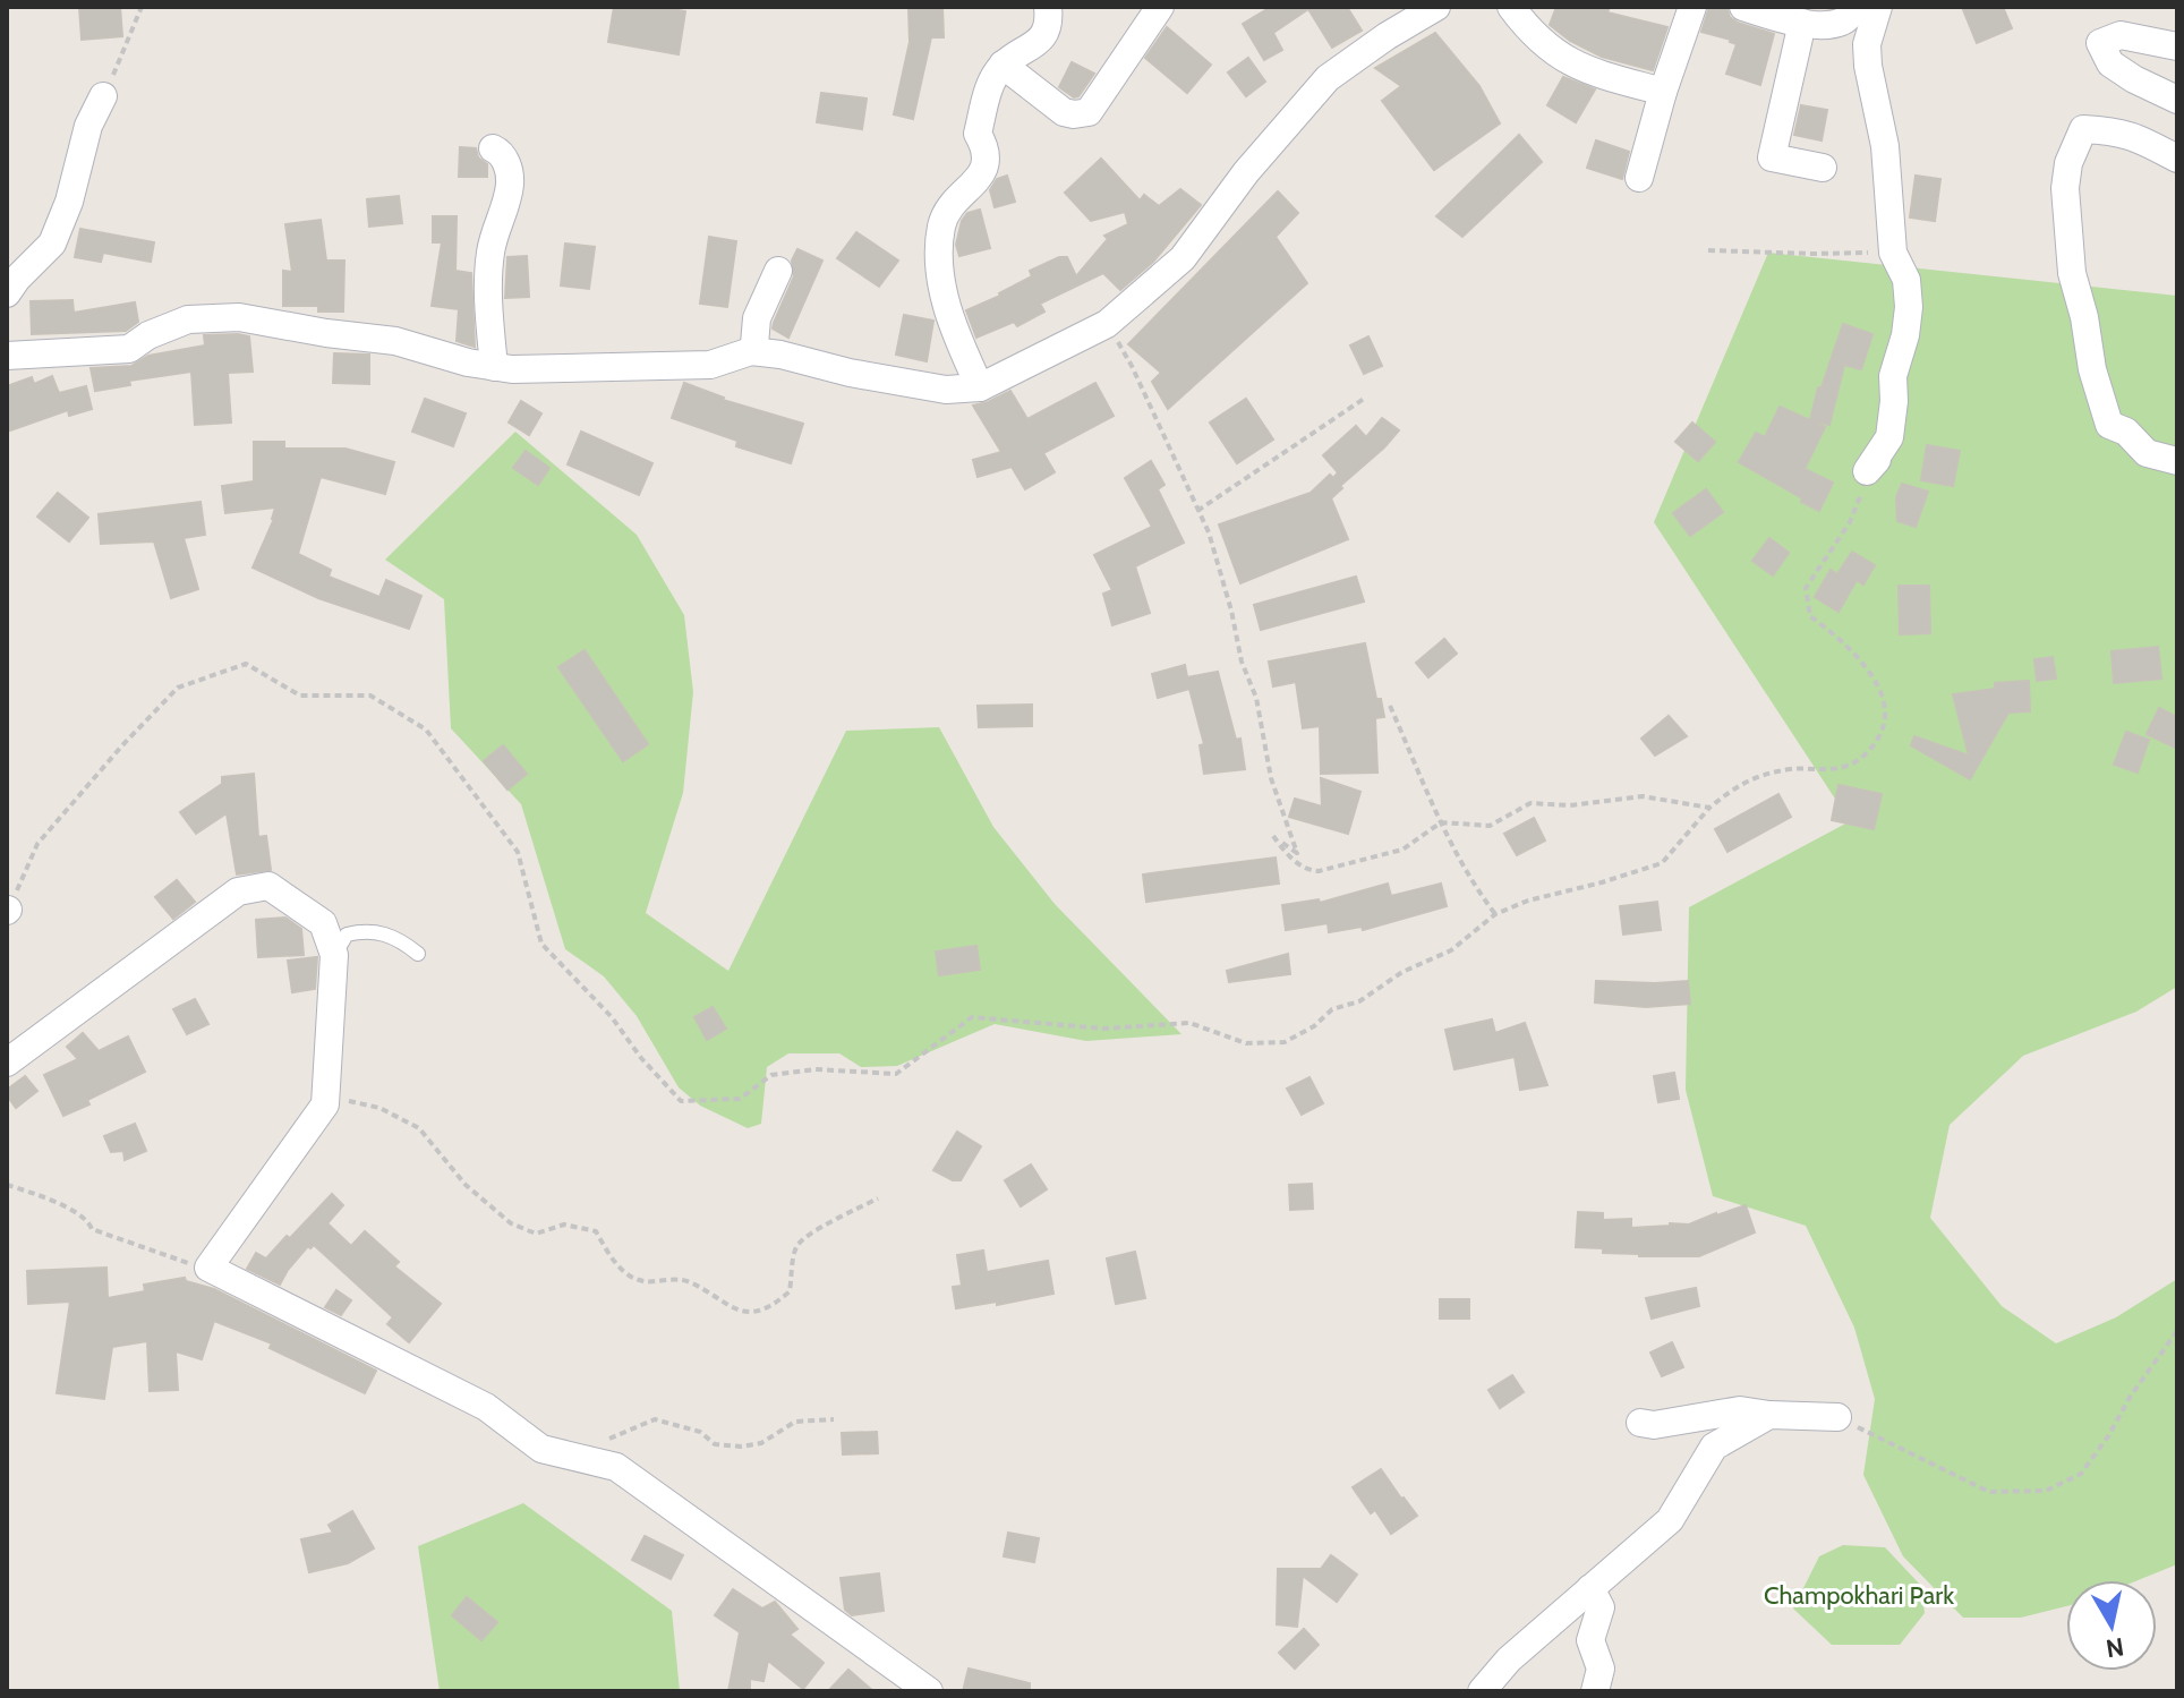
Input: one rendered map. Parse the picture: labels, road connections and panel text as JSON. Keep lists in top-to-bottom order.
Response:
{
  "parks": ["Champokhari Park"],
  "north": "bottom"
}
